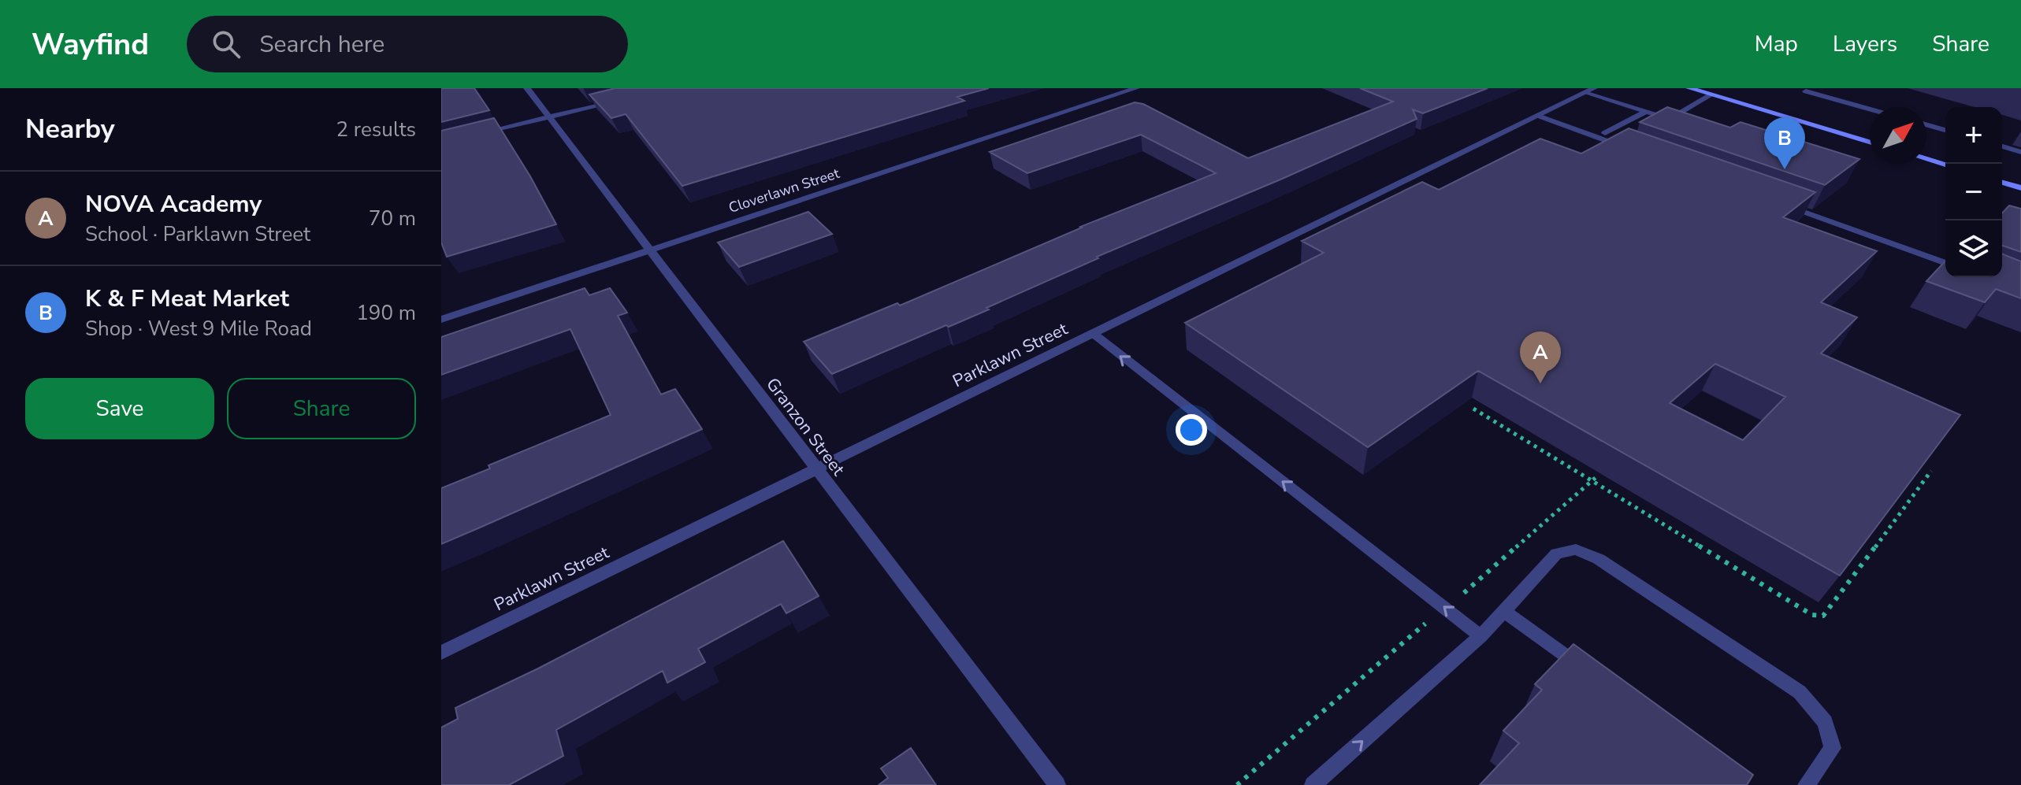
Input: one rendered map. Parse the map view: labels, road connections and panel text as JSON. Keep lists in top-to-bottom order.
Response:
{
  "streets": {
    "street": ["Cloverlawn Street", "Parklawn Street", "Granzon Street"]
  },
  "crossings": [
    ["Cloverlawn Street", "Granzon Street"],
    ["Parklawn Street", "Granzon Street"]
  ],
  "north": "top right",
  "page": {
    "header": "Wayfind",
    "search": "Search here",
    "nav": ["Map", "Layers", "Share"],
    "heading": ["Nearby", "2 results"],
    "map_buttons": ["+", "−"],
    "pins": ["B", "A"],
    "list": [
      {
        "mark": "A",
        "name": "NOVA Academy",
        "note": "School · Parklawn Street",
        "value": "70 m"
      },
      {
        "mark": "B",
        "name": "K & F Meat Market",
        "note": "Shop · West 9 Mile Road",
        "value": "190 m"
      }
    ],
    "buttons": ["Save", "Share"]
  }
}
